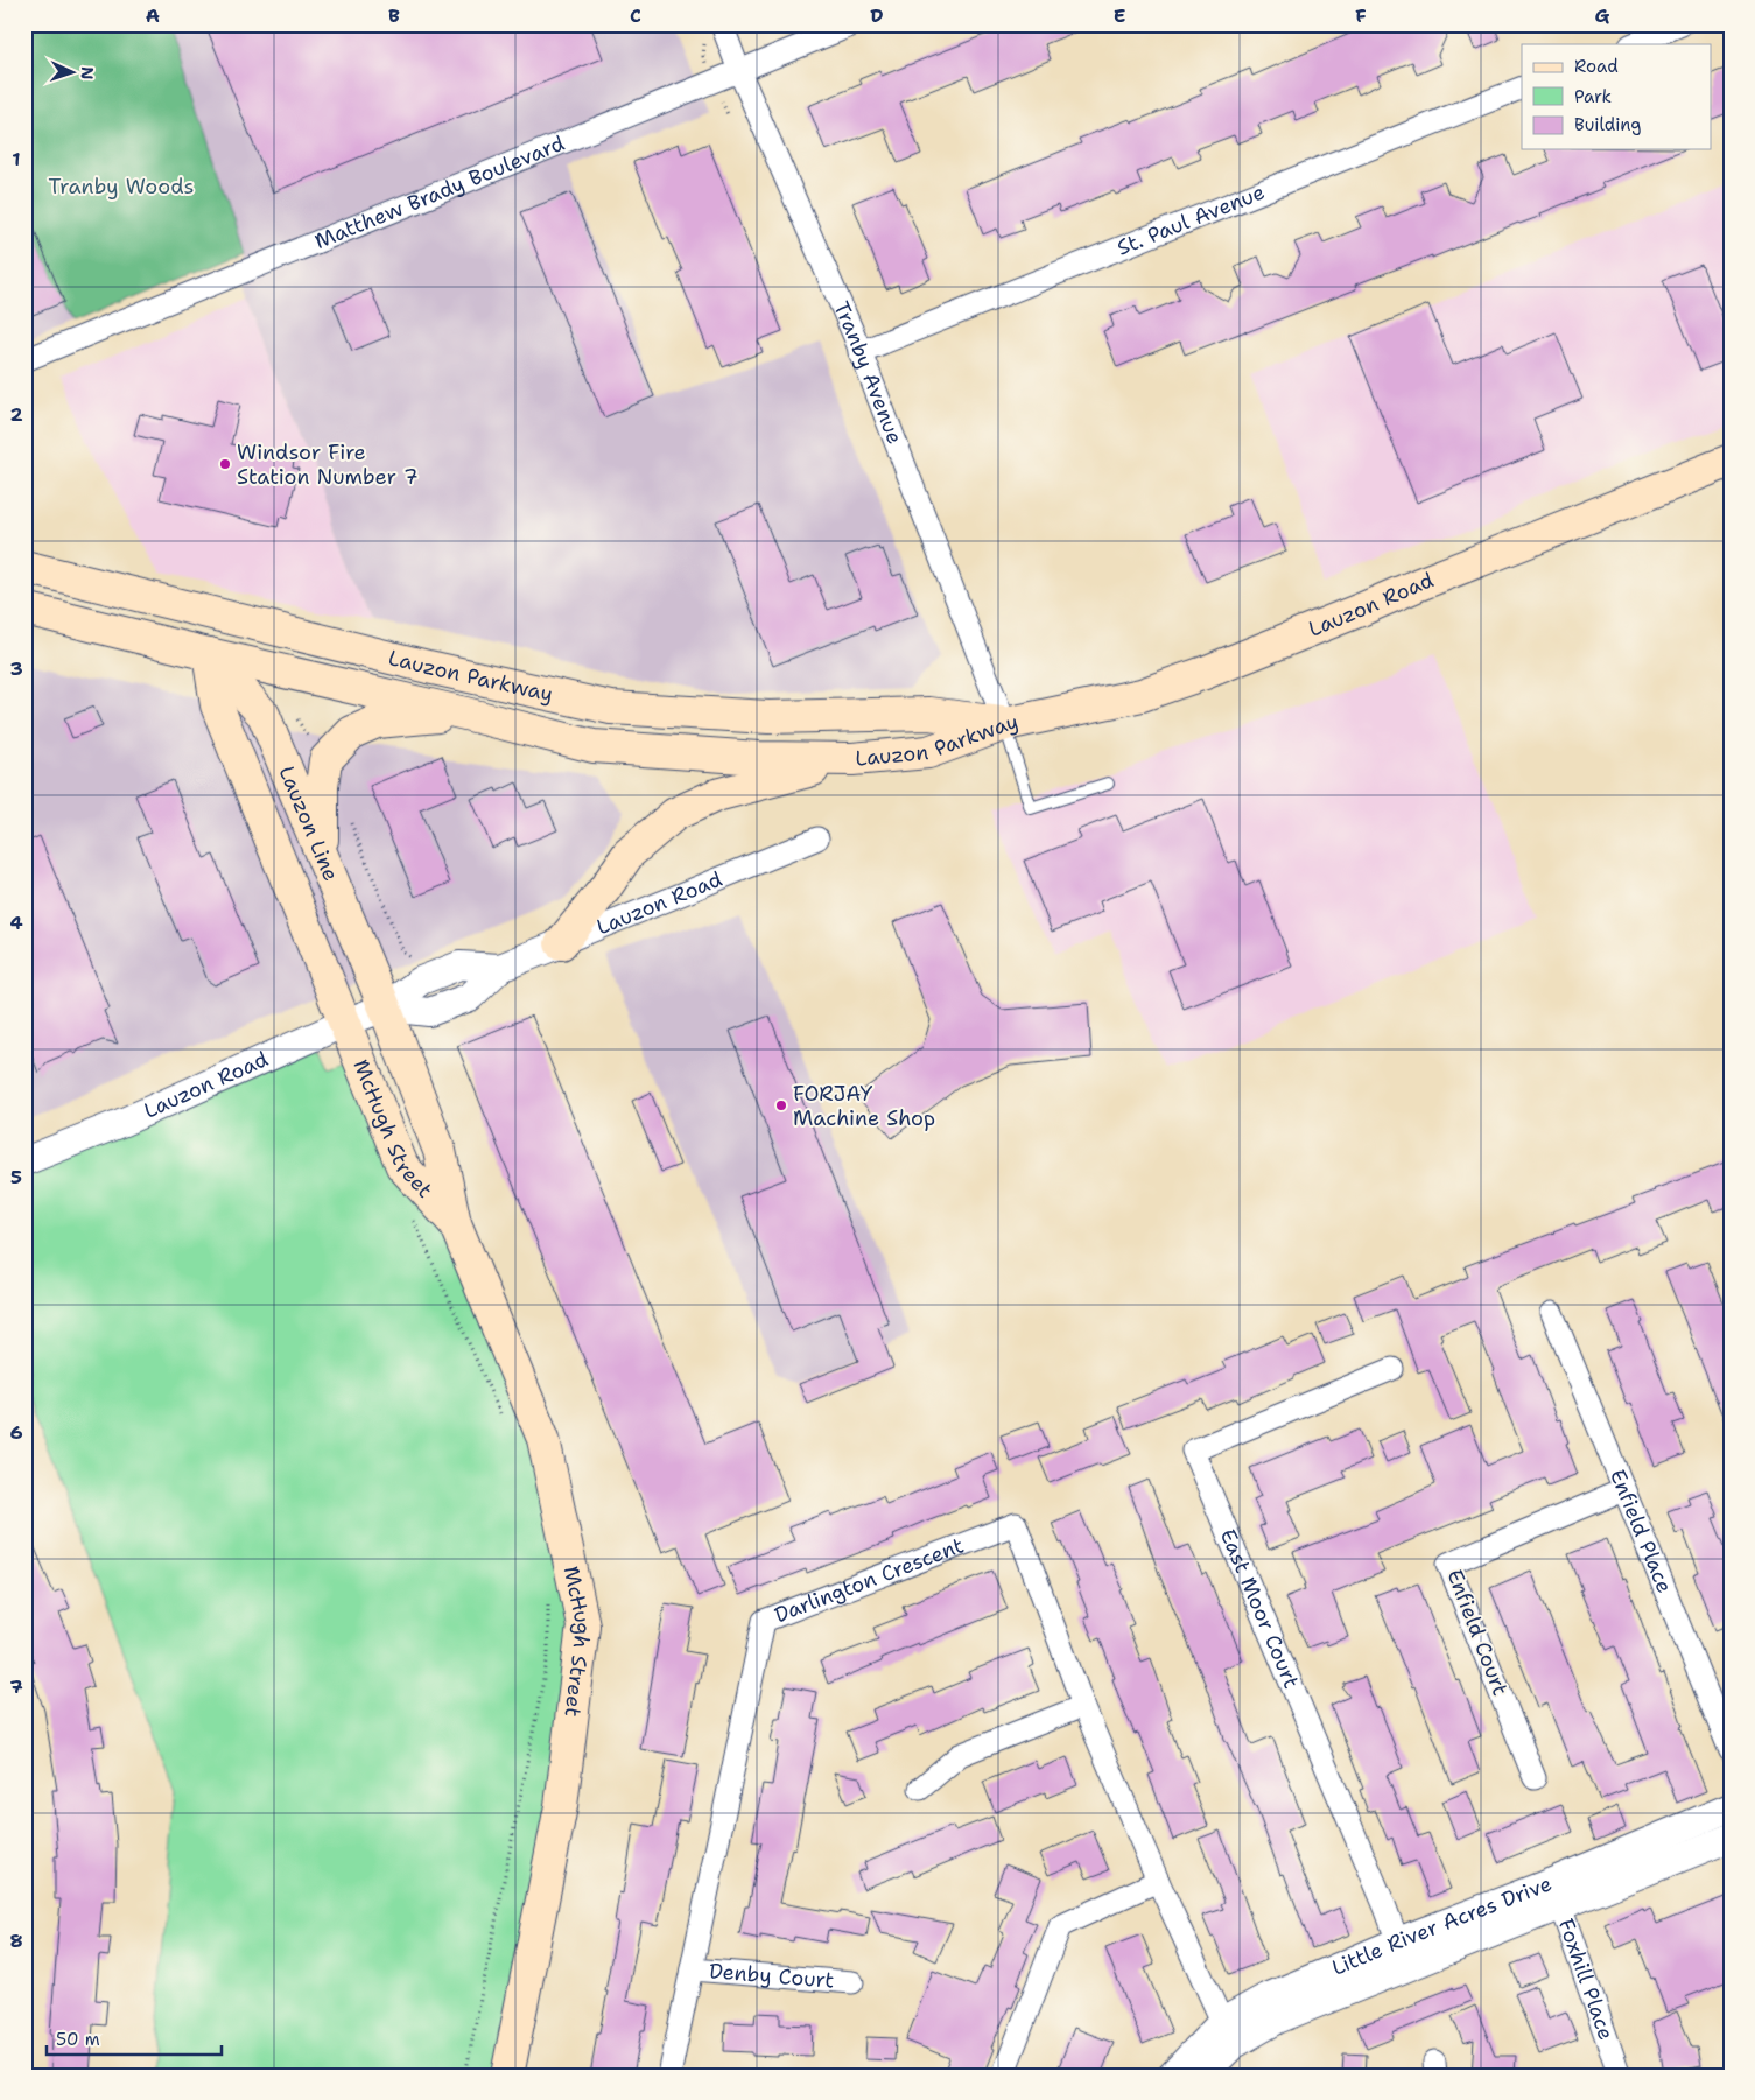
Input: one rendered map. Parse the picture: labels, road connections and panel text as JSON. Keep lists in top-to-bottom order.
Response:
{
  "streets": {
    "main road": [
      "Lauzon Road",
      "Lauzon Parkway",
      "Lauzon Line",
      "McHugh Street"
    ],
    "street": [
      "Matthew Brady Boulevard",
      "St. Paul Avenue",
      "Tranby Avenue",
      "Enfield Place",
      "Darlington Crescent",
      "East Moor Court",
      "Enfield Court",
      "Little River Acres Drive",
      "Denby Court",
      "Foxhill Place"
    ]
  },
  "crossings": [
    ["Matthew Brady Boulevard", "Tranby Avenue"],
    ["St. Paul Avenue", "Tranby Avenue"],
    ["Tranby Avenue", "Lauzon Road"],
    ["Tranby Avenue", "Lauzon Parkway"],
    ["Lauzon Road", "Lauzon Parkway"],
    ["Lauzon Road", "Lauzon Line"],
    ["Lauzon Road", "McHugh Street"],
    ["Lauzon Parkway", "Lauzon Line"],
    ["Lauzon Line", "McHugh Street"],
    ["Enfield Place", "Enfield Court"],
    ["Darlington Crescent", "Little River Acres Drive"],
    ["Darlington Crescent", "Denby Court"],
    ["East Moor Court", "Little River Acres Drive"],
    ["Little River Acres Drive", "Foxhill Place"]
  ],
  "parks": ["Tranby Woods"],
  "places": ["Windsor Fire Station Number 7", "FORJAY Machine Shop"],
  "legend": ["Road", "Park", "Building"],
  "scale_bar": "50 m",
  "north": "right",
  "grid": {
    "columns": [
      "A",
      "B",
      "C",
      "D",
      "E",
      "F",
      "G"
    ],
    "rows": [
      "1",
      "2",
      "3",
      "4",
      "5",
      "6",
      "7",
      "8"
    ]
  }
}
